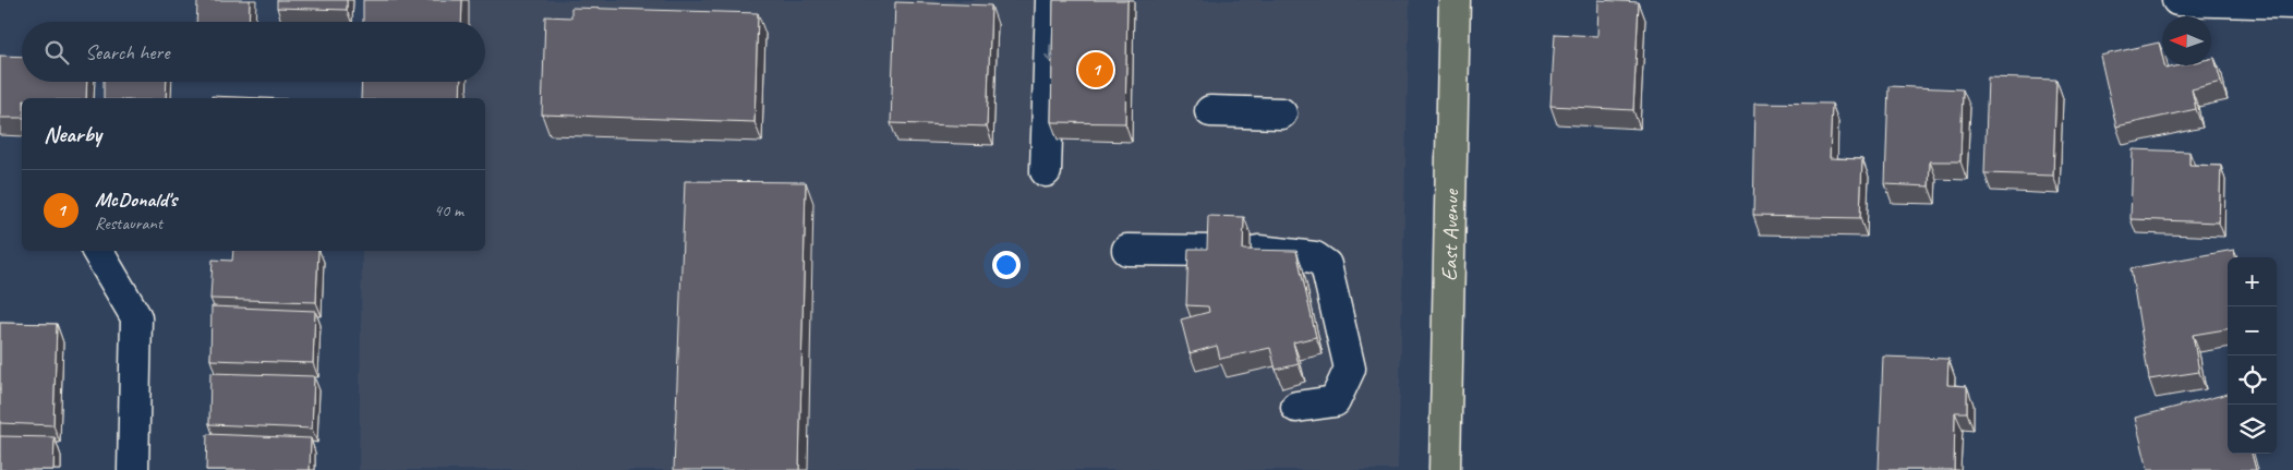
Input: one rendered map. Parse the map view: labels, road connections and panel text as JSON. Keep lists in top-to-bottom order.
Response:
{
  "streets": {
    "main road": ["East Avenue"]
  },
  "north": "left",
  "page": {
    "search": "Search here",
    "pins": "1",
    "heading": "Nearby",
    "list": [
      {
        "mark": "1",
        "name": "McDonald's",
        "note": "Restaurant",
        "value": "40 m"
      }
    ],
    "map_buttons": ["+", "−"]
  }
}
